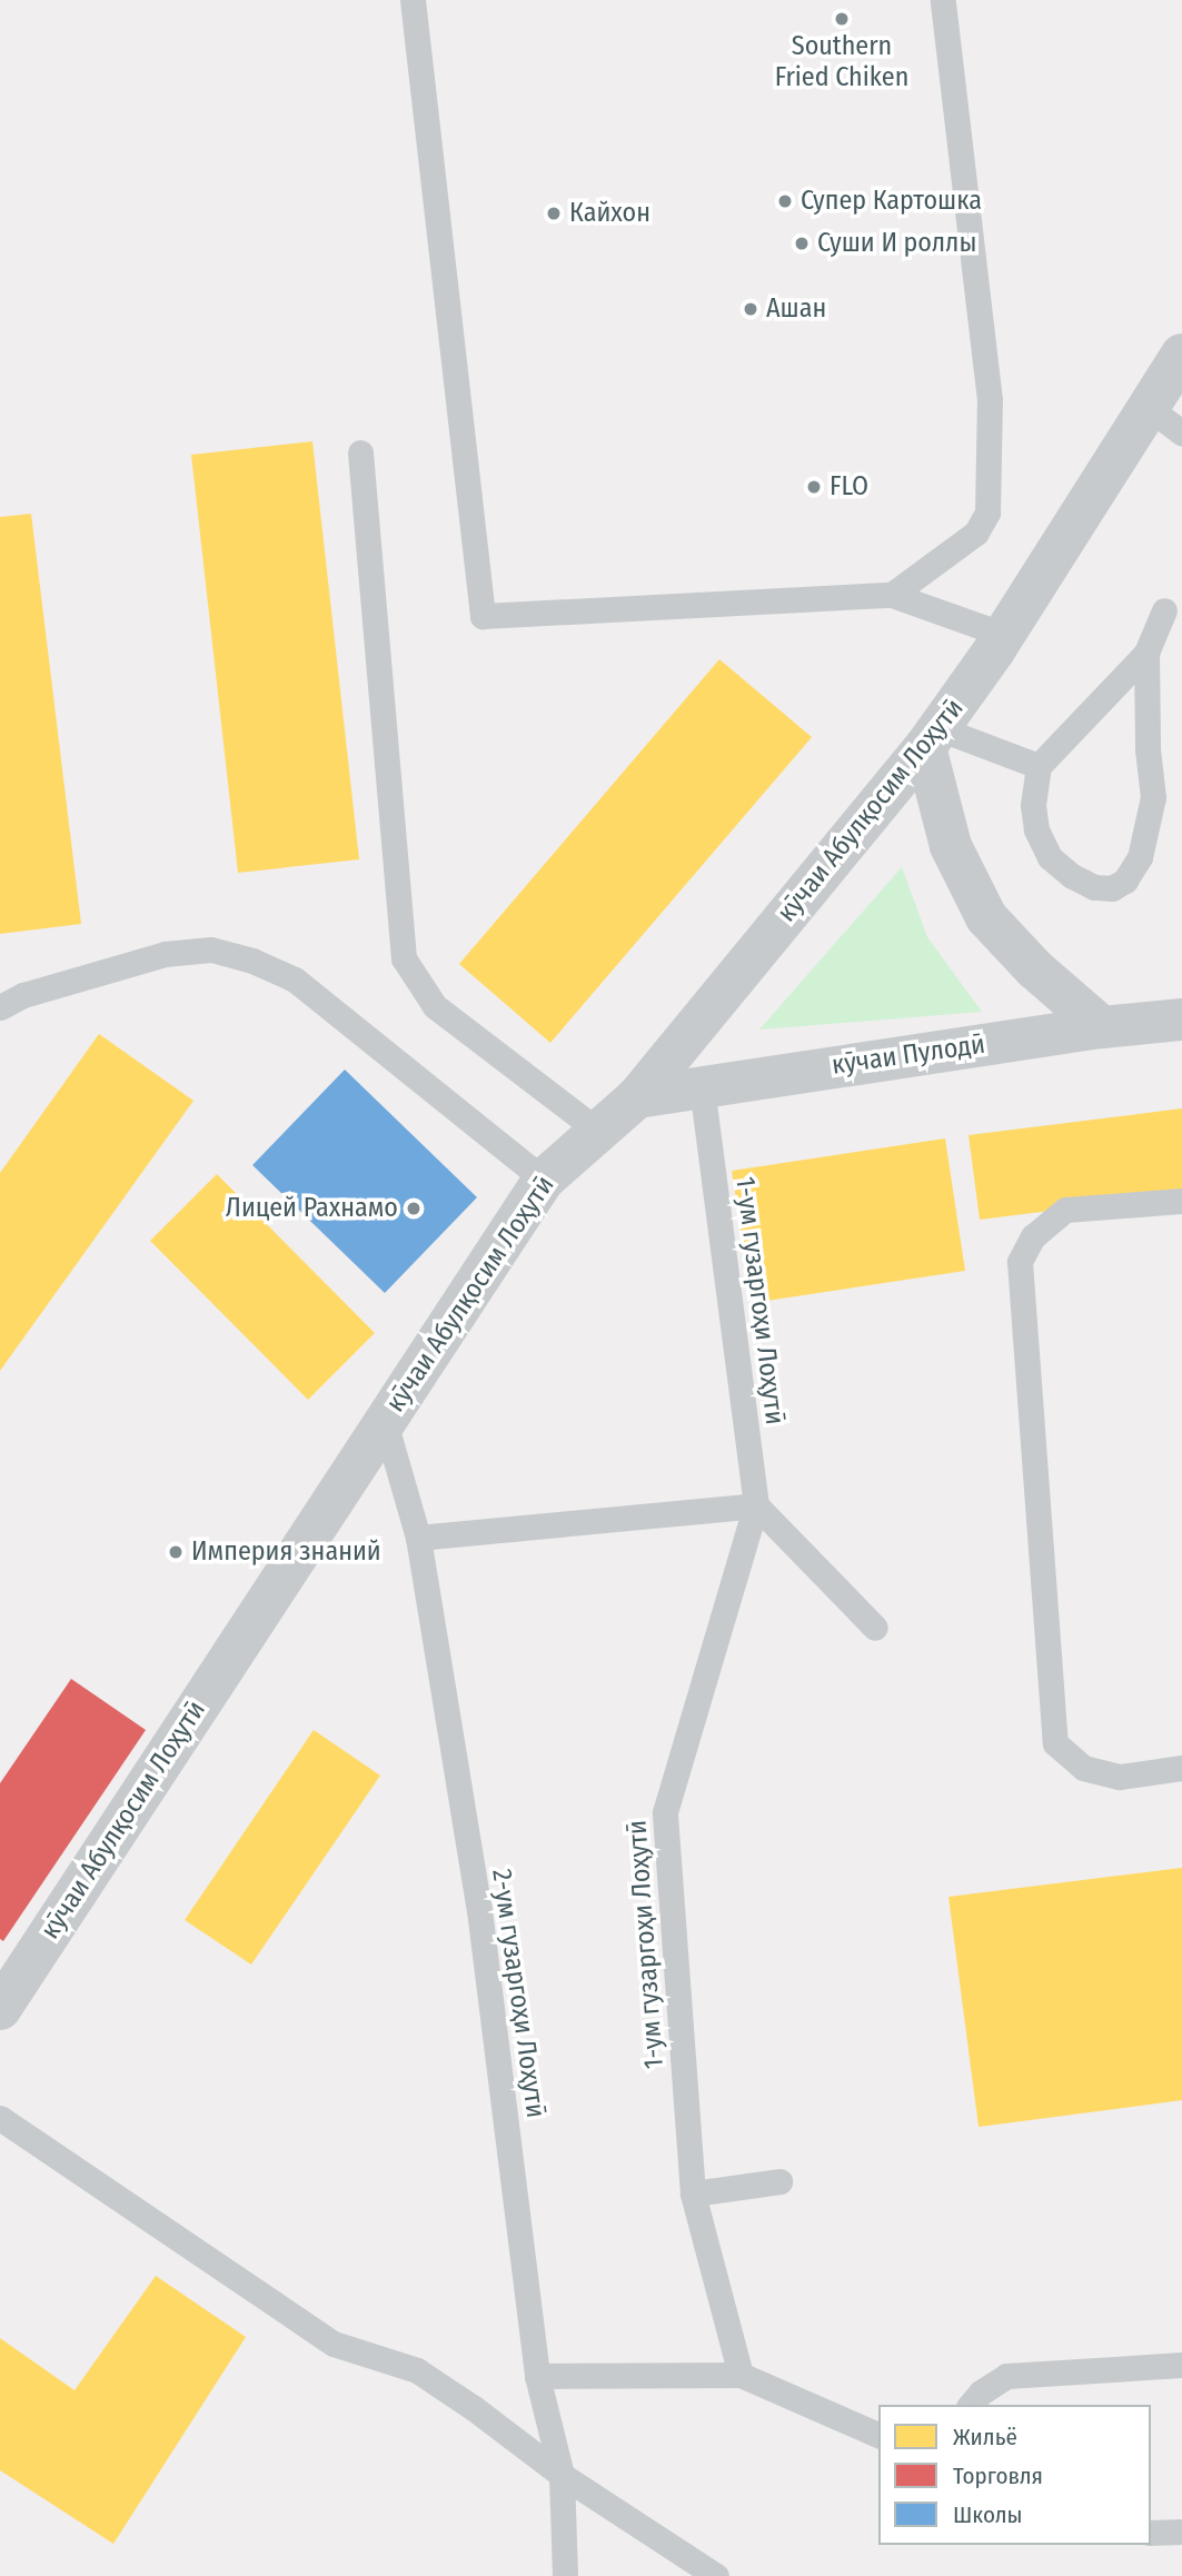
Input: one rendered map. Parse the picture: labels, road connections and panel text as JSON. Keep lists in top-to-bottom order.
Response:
{
  "streets": {
    "street": ["кӯчаи Абулқосим Лоҳутӣ", "кӯчаи Пулодӣ"],
    "lane": ["1-ум гузаргоҳи Лоҳутӣ", "2-ум гузаргоҳи Лоҳутӣ"]
  },
  "crossings": [
    ["кӯчаи Абулқосим Лоҳутӣ", "кӯчаи Пулодӣ"],
    ["кӯчаи Абулқосим Лоҳутӣ", "2-ум гузаргоҳи Лоҳутӣ"],
    ["кӯчаи Пулодӣ", "1-ум гузаргоҳи Лоҳутӣ"]
  ],
  "places": [
    "Southern Fried Chiken",
    "Супер Картошка",
    "Кайхон",
    "Суши И роллы",
    "Ашан",
    "FLO",
    "Лицей Рахнамо",
    "Империя знаний"
  ],
  "legend": ["Жильё", "Торговля", "Школы"]
}
